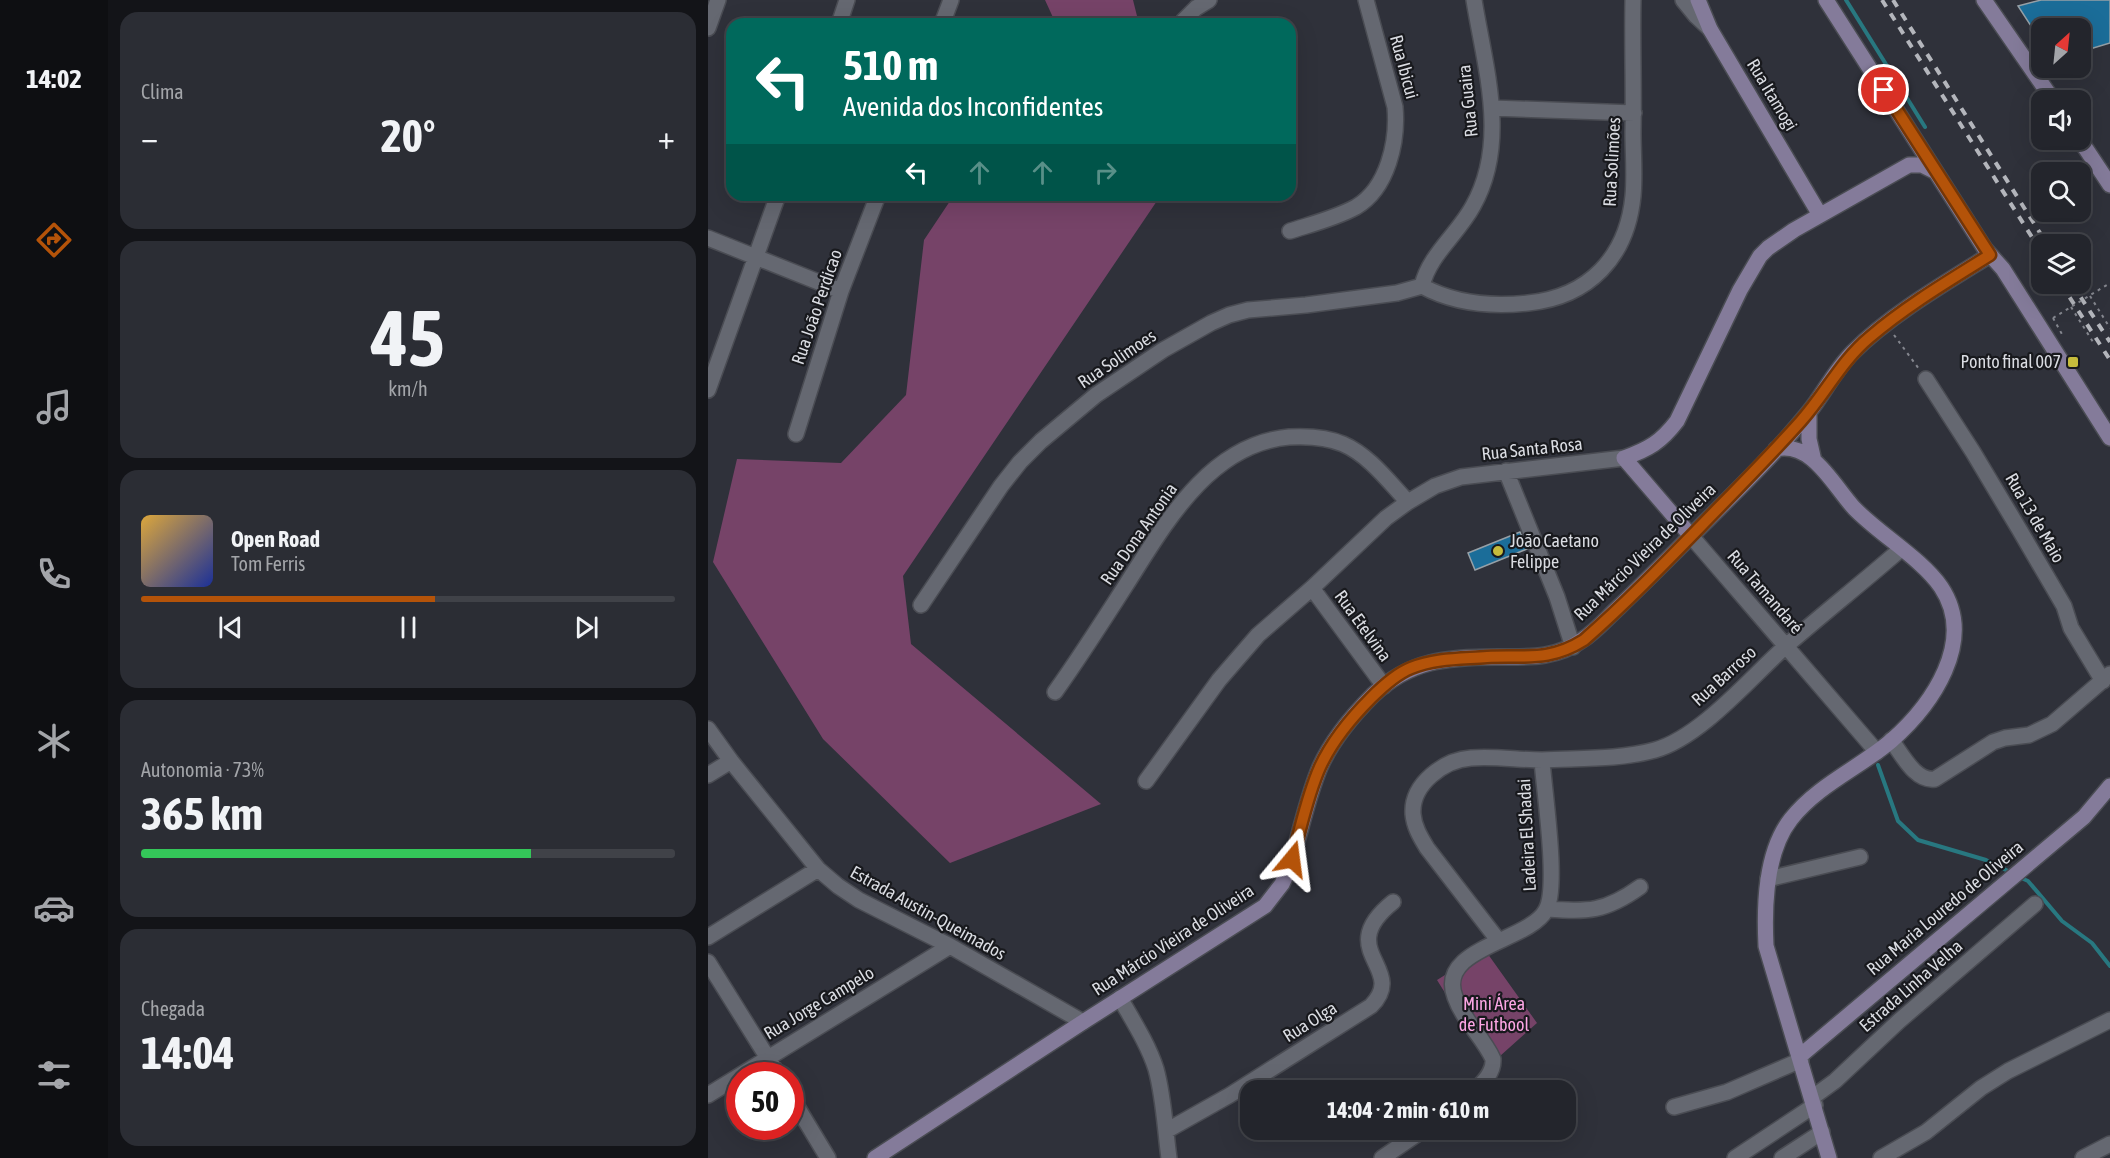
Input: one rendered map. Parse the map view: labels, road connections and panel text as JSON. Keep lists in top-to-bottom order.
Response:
{
  "streets": {
    "main road": [
      "Rua Itamogi",
      "Rua Santa Rosa",
      "Rua Márcio Vieira de Oliveira",
      "Rua Tamandaré",
      "Rua Maria Louredo de Oliveira"
    ],
    "street": [
      "Rua Ibicui",
      "Rua Guaira",
      "Rua Solimões",
      "Rua João Perdicao",
      "Rua Solimoes",
      "Rua 13 de Maio",
      "Rua Dona Antonia",
      "Rua Etelvina",
      "Rua Barroso",
      "Ladeira El Shadai",
      "Estrada Austin-Queimados",
      "Estrada Linha Velha",
      "Rua Jorge Campelo",
      "Rua Olga"
    ]
  },
  "crossings": [
    ["Rua Itamogi", "Rua Santa Rosa"],
    ["Rua Guaira", "Rua Solimões"],
    ["Rua Guaira", "Rua Solimoes"],
    ["Rua Solimões", "Rua Solimoes"],
    ["Rua Santa Rosa", "Rua Dona Antonia"],
    ["Rua Santa Rosa", "Rua Tamandaré"],
    ["Rua Santa Rosa", "Rua Etelvina"],
    ["Rua Márcio Vieira de Oliveira", "Rua Tamandaré"],
    ["Rua Márcio Vieira de Oliveira", "Rua Etelvina"],
    ["Rua Márcio Vieira de Oliveira", "Estrada Austin-Queimados"],
    ["Rua Tamandaré", "Rua Barroso"],
    ["Rua Barroso", "Ladeira El Shadai"],
    ["Estrada Austin-Queimados", "Rua Jorge Campelo"]
  ],
  "parks": ["Mini Área de Futbool"],
  "places": {
    "transit": ["Ponto final 007"],
    "other": ["João Caetano Felippe"]
  },
  "north": "top right",
  "page": {
    "tabs": "14:02",
    "tile": [
      "Clima",
      ["45", "km/h"],
      ["Autonomia · 73%", "365 km"],
      ["Chegada", "14:04"]
    ],
    "turn": ["510 m", "Avenida dos Inconfidentes"],
    "heat": ["−", "20°", "+"],
    "song": ["Open Road", "Tom Ferris"],
    "limit": "50",
    "trip": "14:04 · 2 min · 610 m"
  }
}
